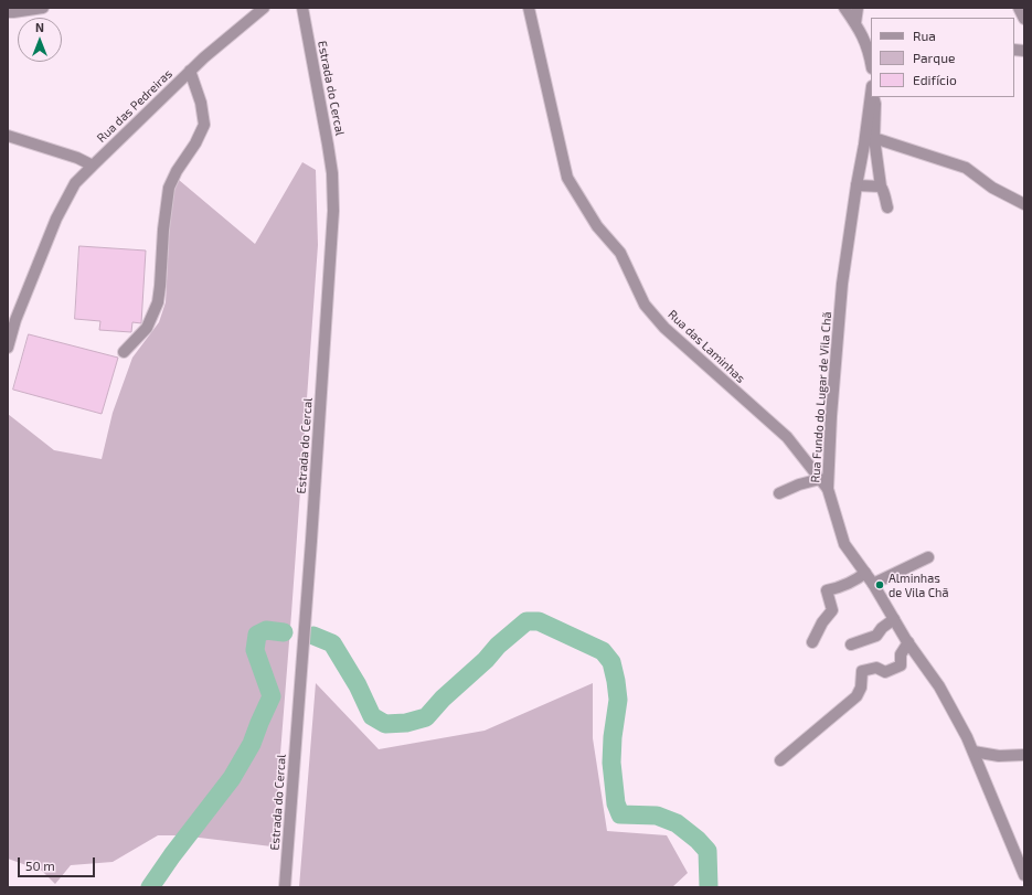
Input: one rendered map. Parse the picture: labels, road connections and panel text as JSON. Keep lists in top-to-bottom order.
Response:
{
  "streets": {
    "street": [
      "Estrada do Cercal",
      "Rua das Pedreiras",
      "Rua das Laminhas",
      "Rua Fundo do Lugar de Vila Chã"
    ]
  },
  "crossings": [
    ["Rua das Laminhas", "Rua Fundo do Lugar de Vila Chã"]
  ],
  "places": ["Alminhas de Vila Chã"],
  "legend": ["Rua", "Parque", "Edifício"],
  "scale_bar": "50 m",
  "north": "top"
}
